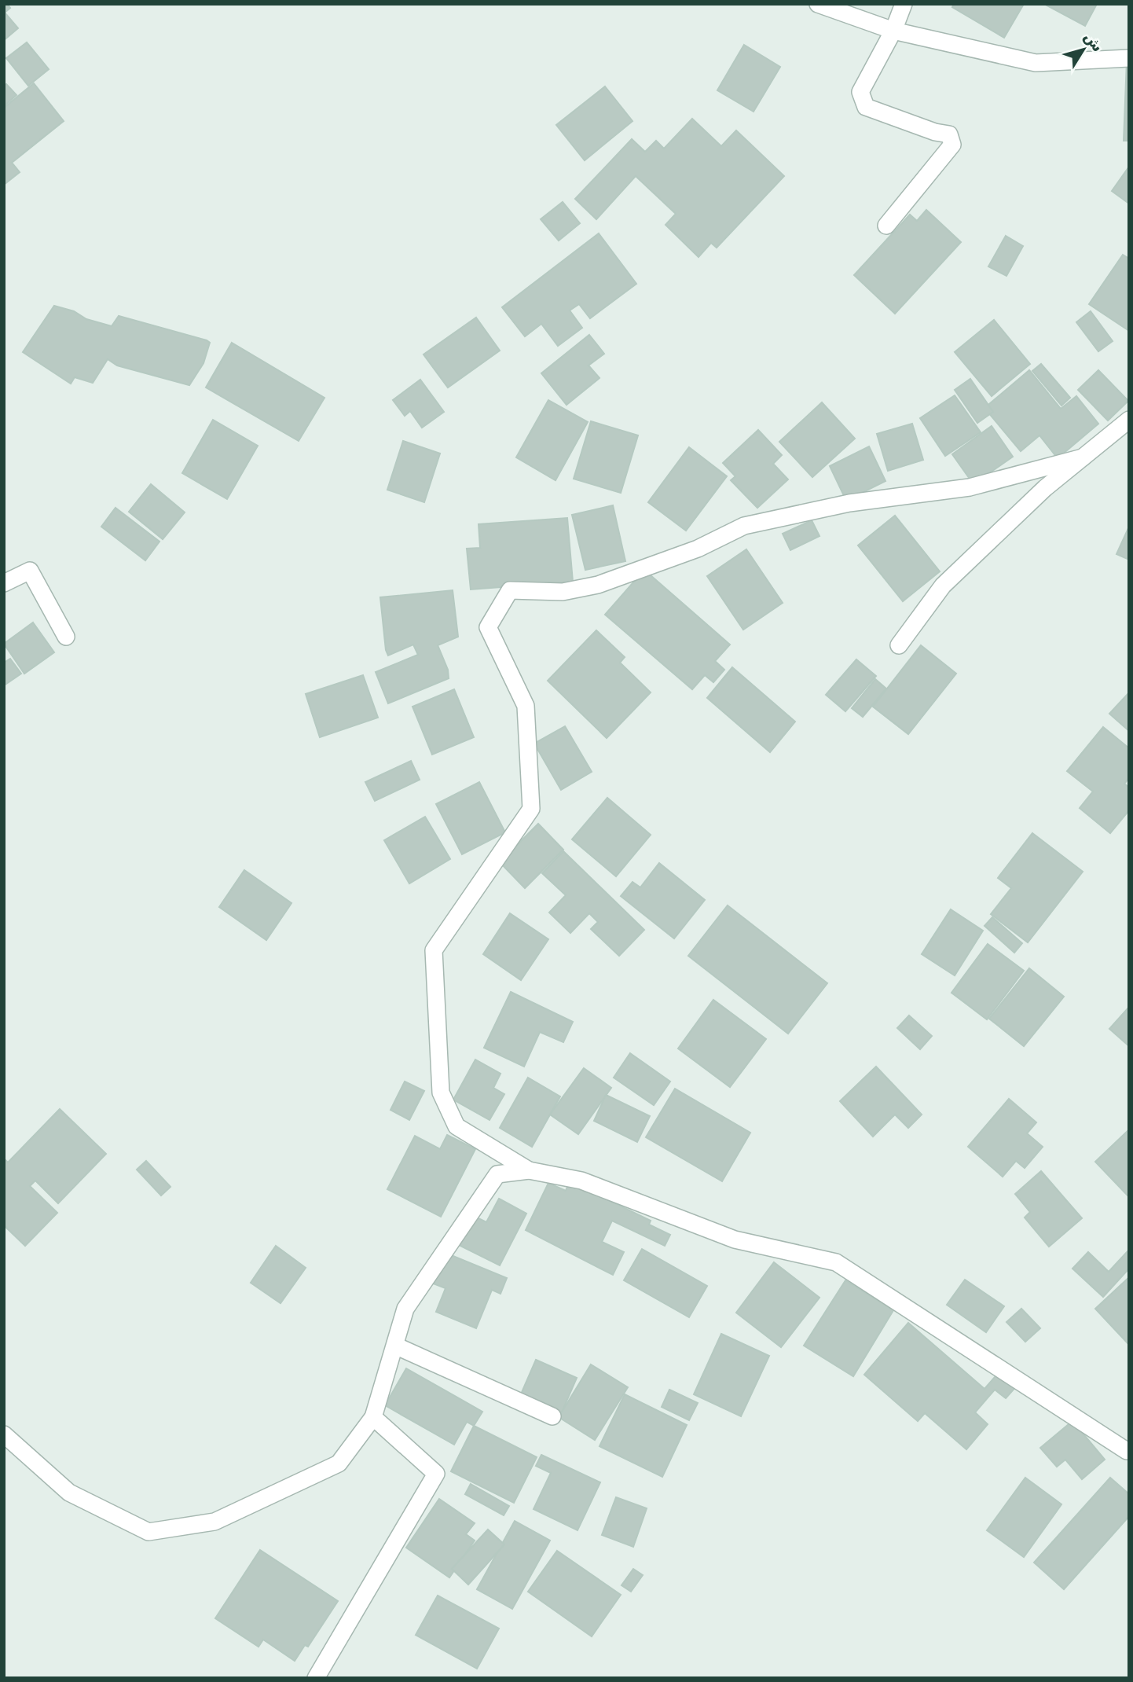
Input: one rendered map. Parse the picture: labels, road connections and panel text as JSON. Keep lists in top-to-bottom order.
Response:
{
  "north": "top right"
}
